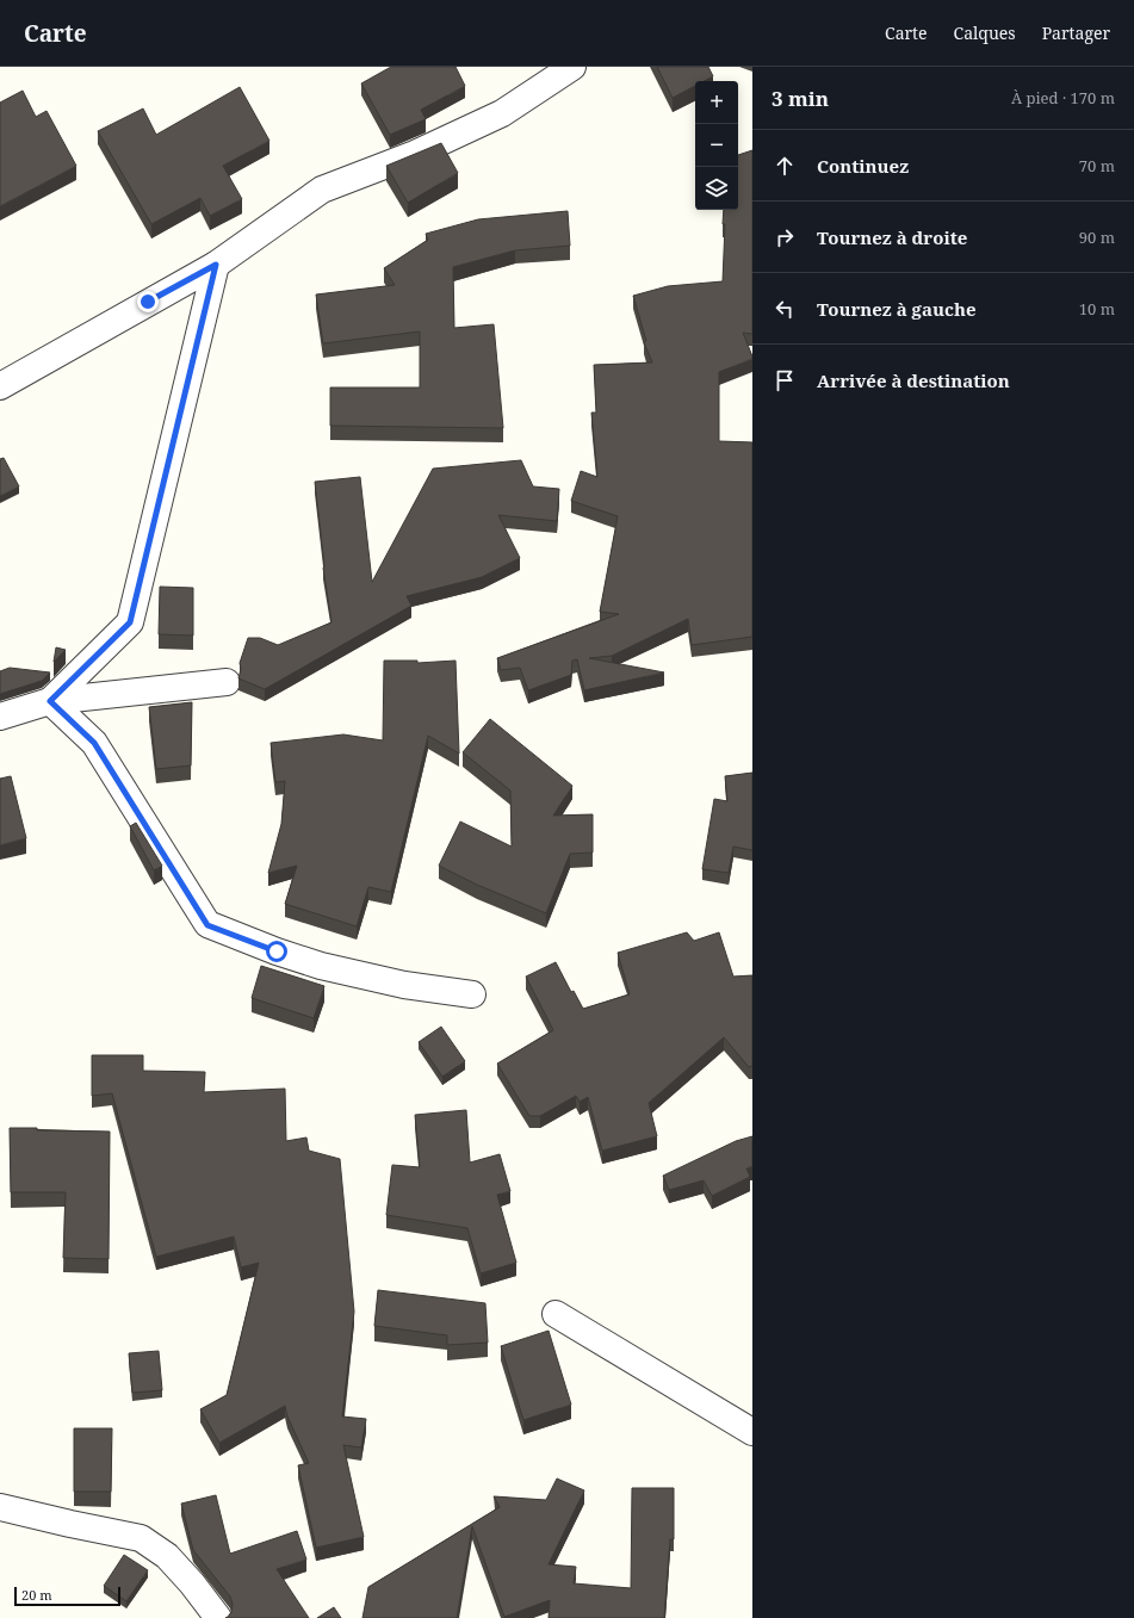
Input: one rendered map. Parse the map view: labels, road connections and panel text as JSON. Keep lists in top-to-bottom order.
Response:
{
  "scale_bar": "20 m",
  "page": {
    "header": "Carte",
    "nav": ["Carte", "Calques", "Partager"],
    "heading": ["3 min", "À pied · 170 m"],
    "map_buttons": ["+", "−"],
    "list": [
      ["Continuez", "70 m"],
      ["Tournez à droite", "90 m"],
      ["Tournez à gauche", "10 m"],
      "Arrivée à destination"
    ],
    "scale": "20 m"
  }
}
